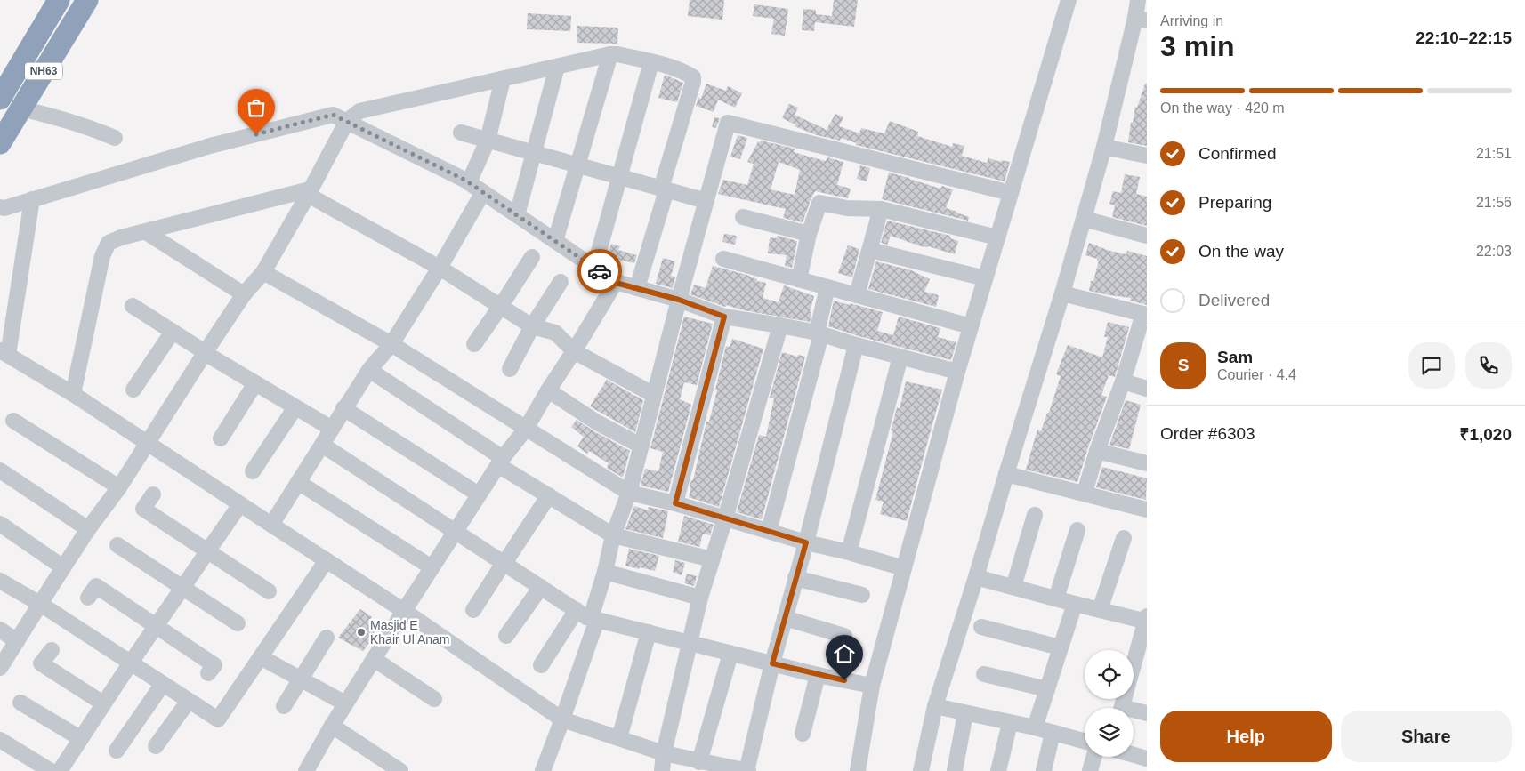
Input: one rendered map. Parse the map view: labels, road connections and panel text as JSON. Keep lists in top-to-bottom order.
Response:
{
  "streets": {
    "highway": ["NH63"]
  },
  "places": ["Masjid E Khair Ul Anam"],
  "page": {
    "heading": ["3 min", "Arriving in", "22:10–22:15"],
    "panel": [
      "Sam",
      "Courier · 4.4",
      "Order #6303",
      "₹1,020"
    ],
    "bar": "On the way · 420 m",
    "list": [
      ["Confirmed", "21:51"],
      ["Preparing", "21:56"],
      ["On the way", "22:03"],
      "Delivered"
    ],
    "round": "S",
    "buttons": ["Help", "Share"]
  }
}
